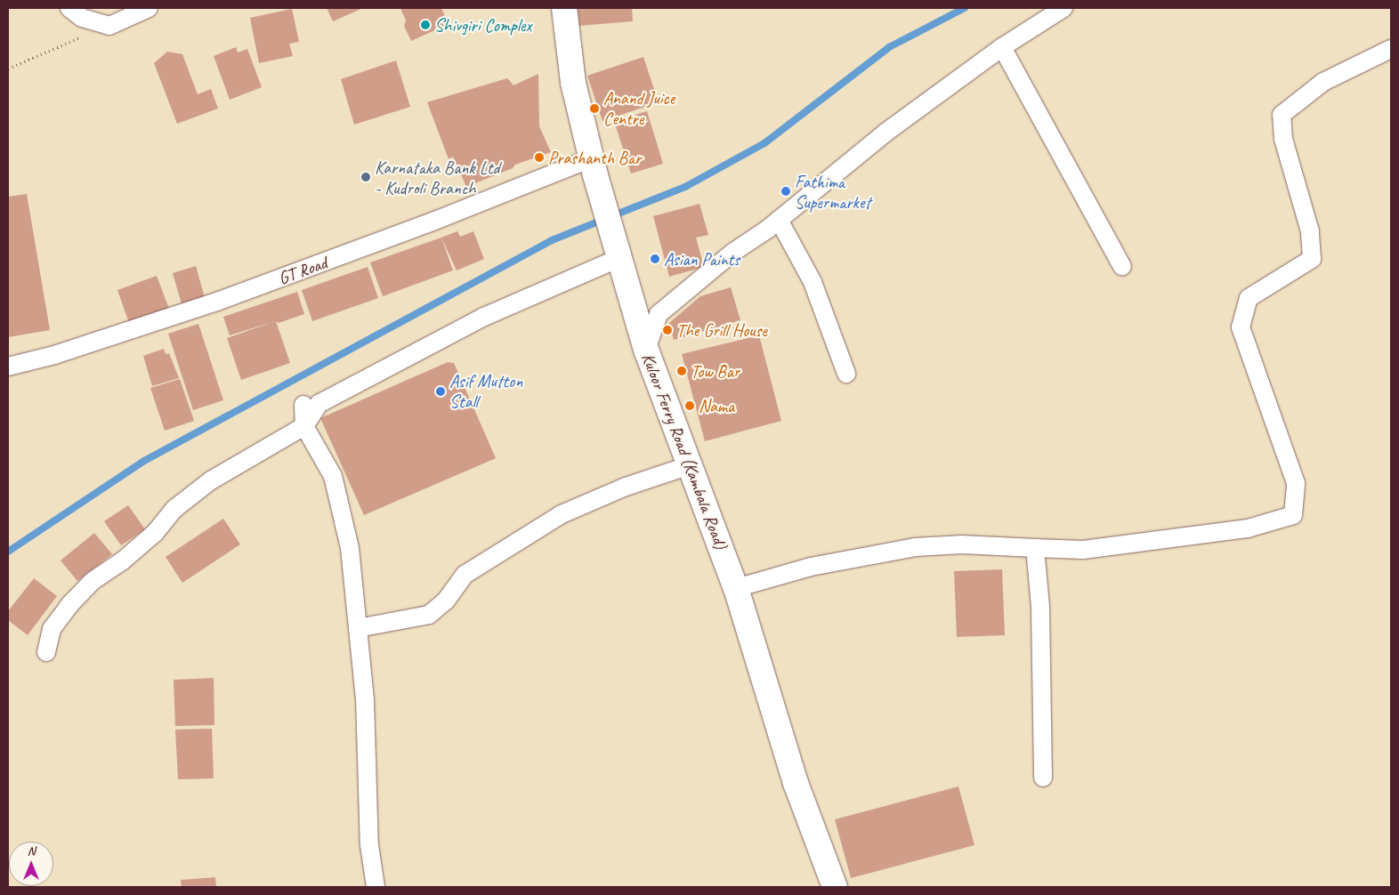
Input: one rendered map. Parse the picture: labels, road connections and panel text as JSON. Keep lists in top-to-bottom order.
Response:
{
  "streets": {
    "main road": ["Kuloor Ferry Road (Kambala Road)"],
    "street": ["GT Road"]
  },
  "crossings": [
    ["GT Road", "Kuloor Ferry Road (Kambala Road)"]
  ],
  "places": [
    "Shivgiri Complex",
    "Anand Juice Centre",
    "Prashanth Bar",
    "Karnataka Bank Ltd - Kudroli Branch",
    "Fathima Supermarket",
    "Asian Paints",
    "The Grill House",
    "Tow Bar",
    "Asif Mutton Stall",
    "Nama"
  ],
  "north": "top"
}
